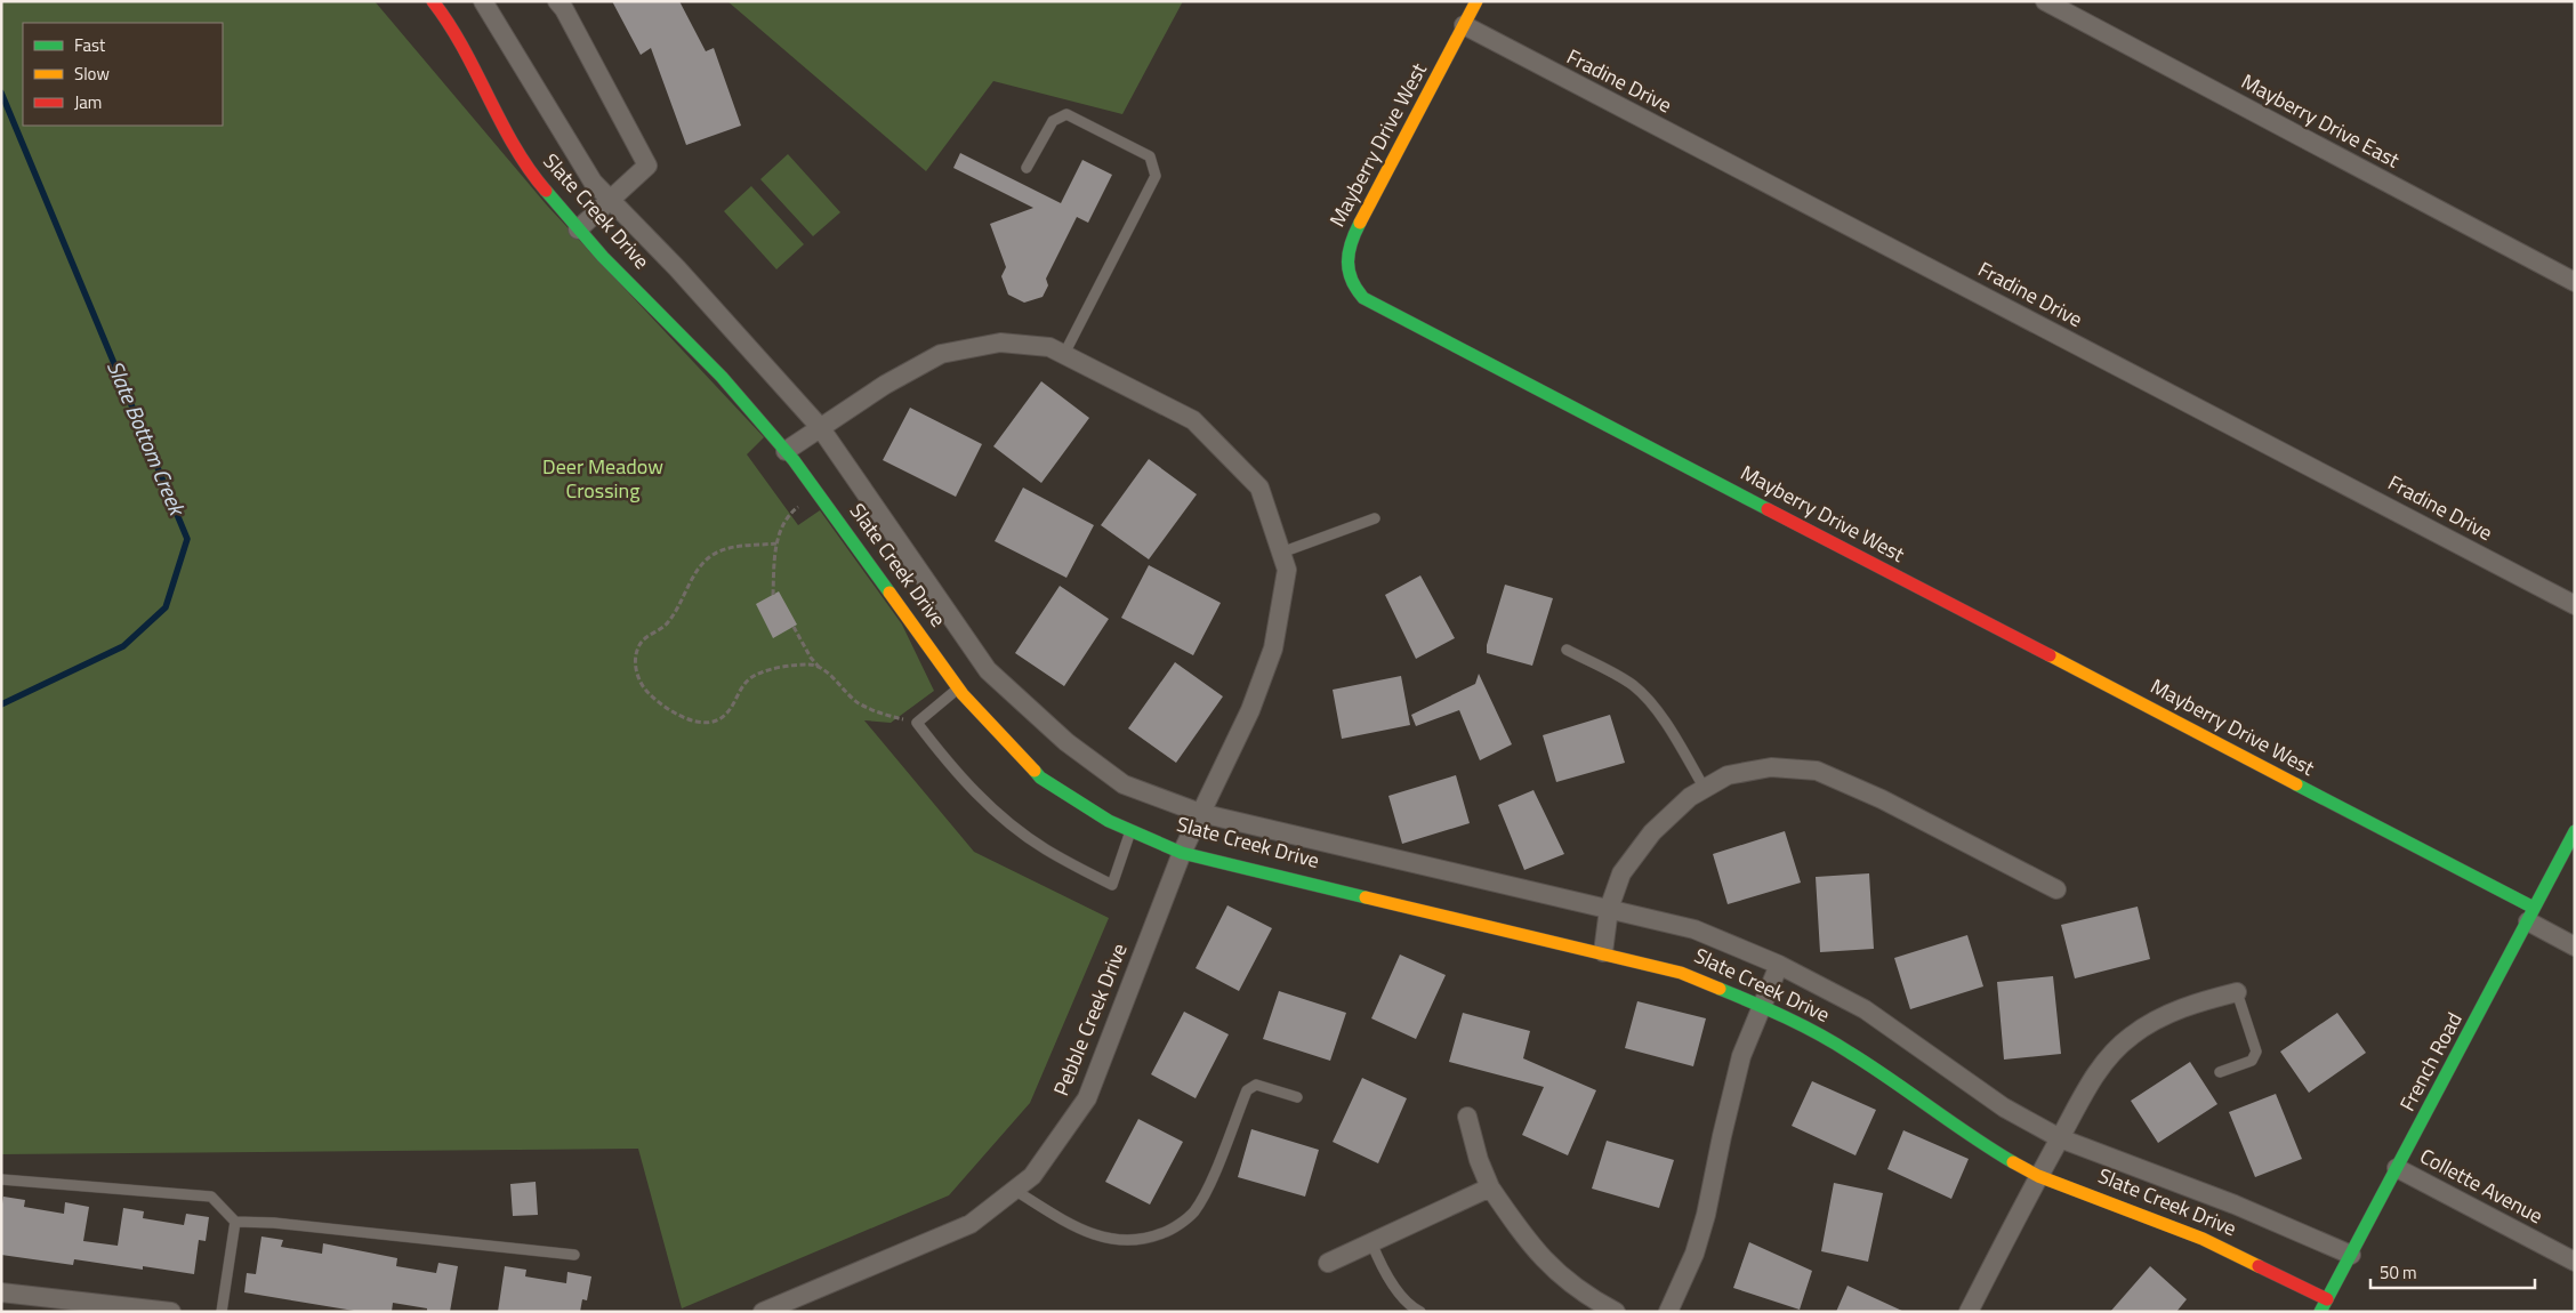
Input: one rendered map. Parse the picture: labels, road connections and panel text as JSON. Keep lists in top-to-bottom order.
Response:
{
  "streets": {
    "street": [
      "Fradine Drive",
      "Mayberry Drive East",
      "Mayberry Drive West",
      "Slate Creek Drive",
      "Pebble Creek Drive",
      "French Road",
      "Collette Avenue"
    ]
  },
  "crossings": [
    ["Fradine Drive", "Mayberry Drive West"],
    ["Mayberry Drive West", "French Road"],
    ["Slate Creek Drive", "Pebble Creek Drive"],
    ["Slate Creek Drive", "French Road"],
    ["French Road", "Collette Avenue"]
  ],
  "water": ["Slate Bottom Creek"],
  "parks": ["Deer Meadow Crossing"],
  "legend": ["Fast", "Slow", "Jam"],
  "scale_bar": "50 m"
}
